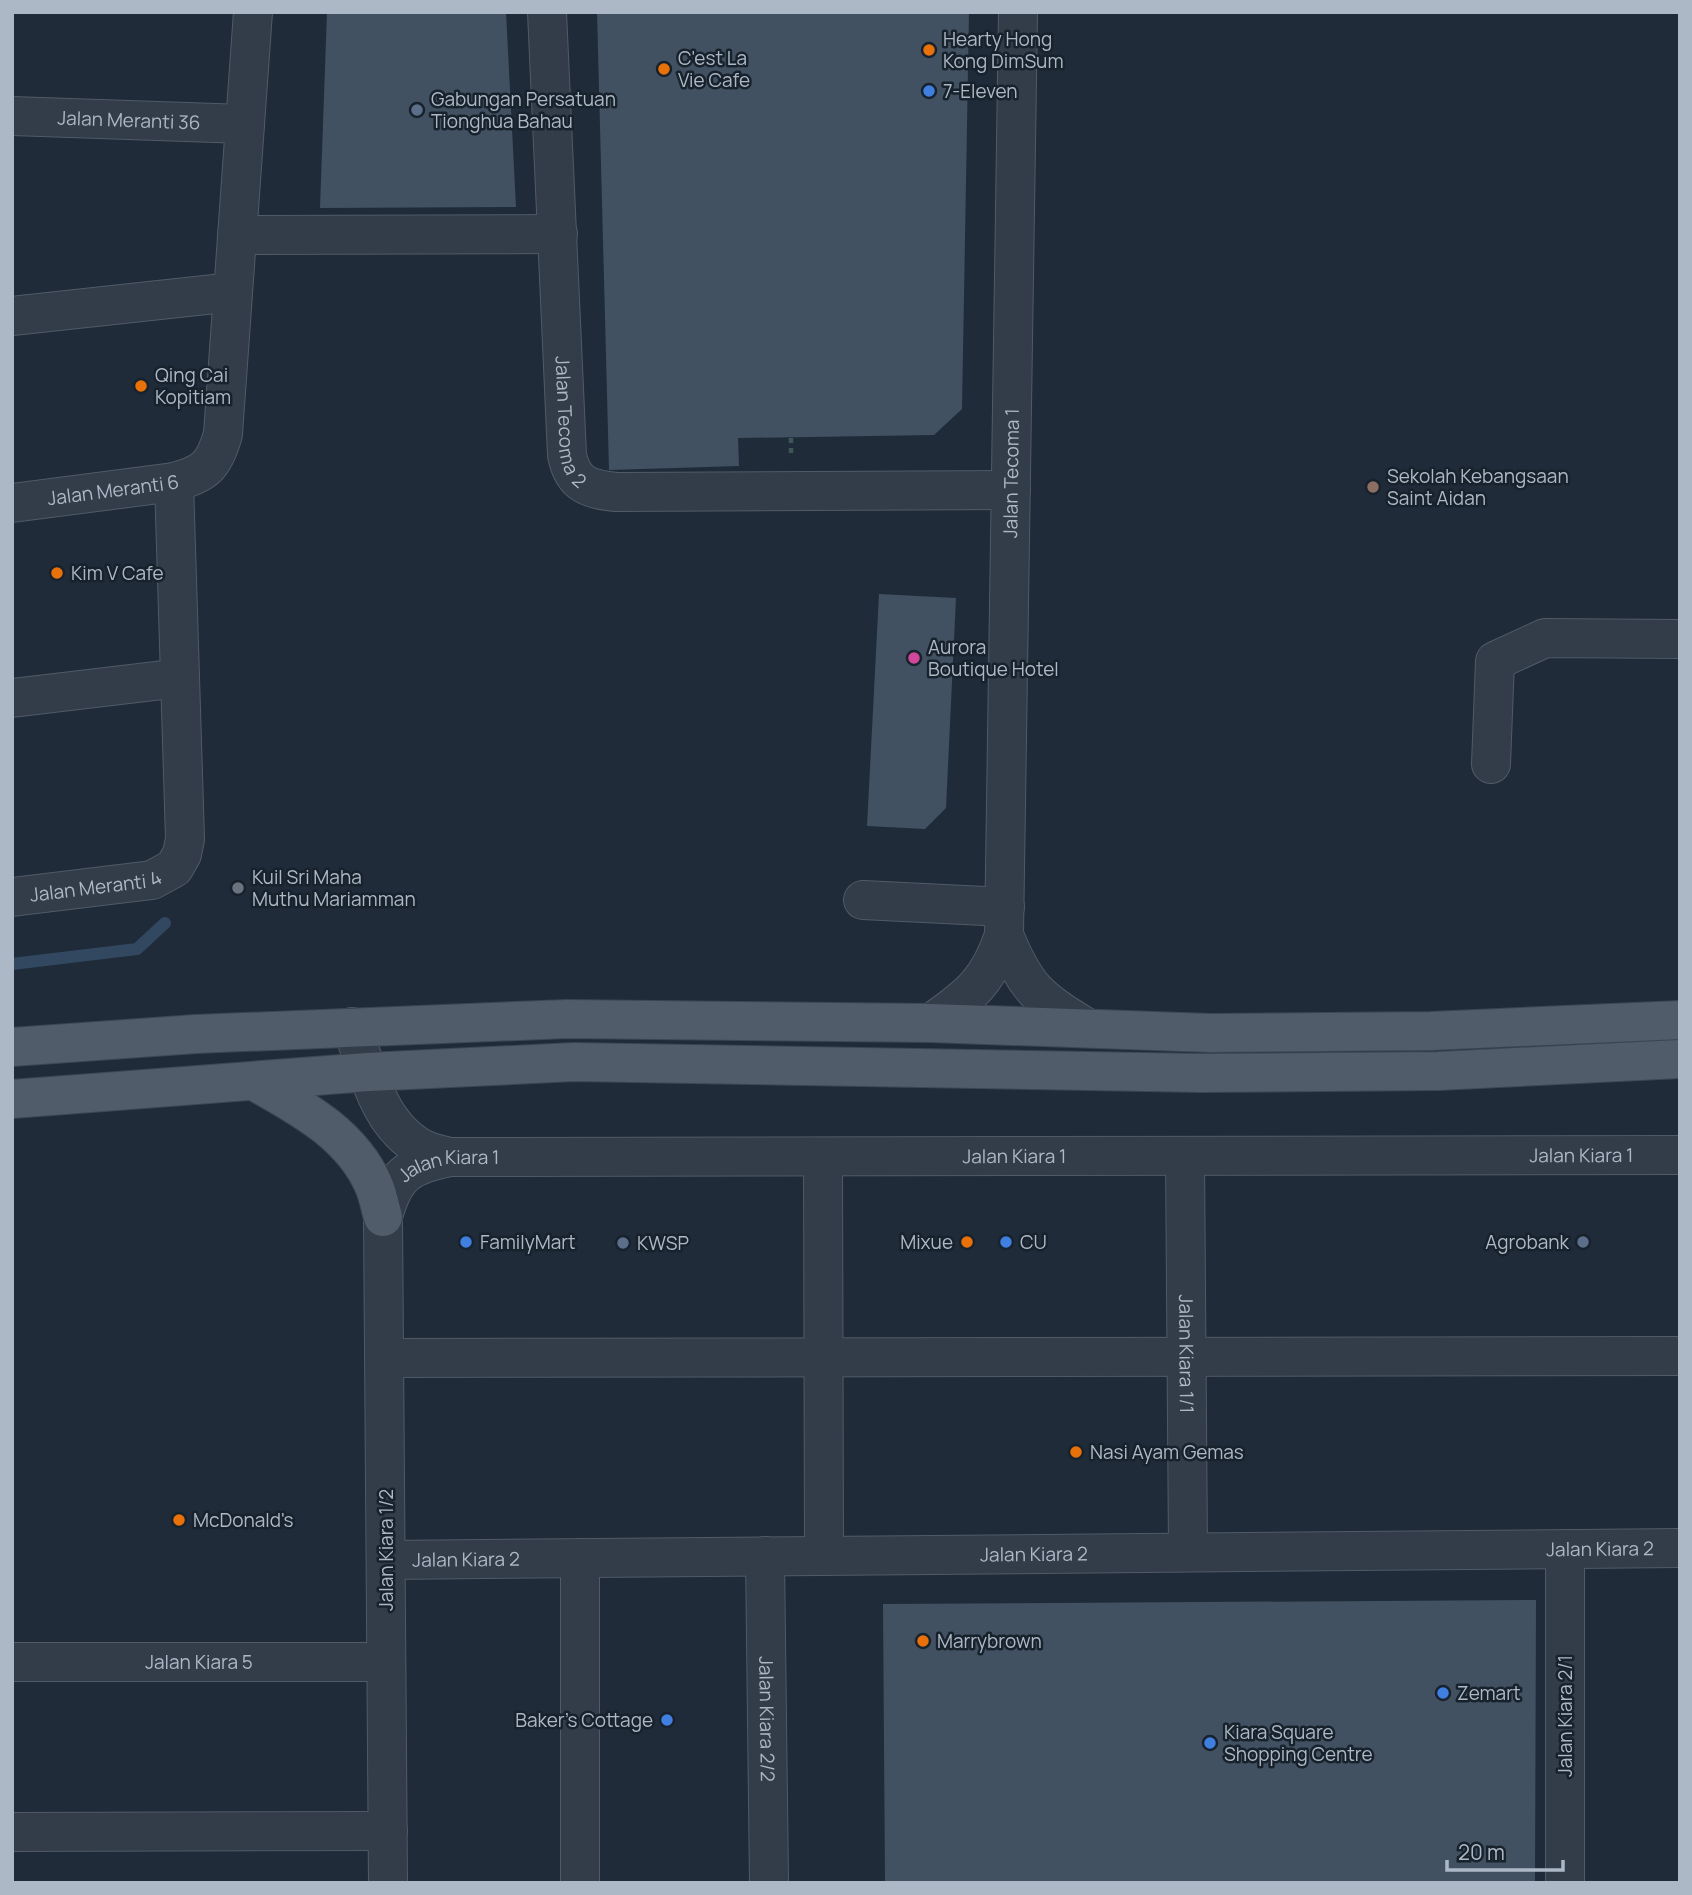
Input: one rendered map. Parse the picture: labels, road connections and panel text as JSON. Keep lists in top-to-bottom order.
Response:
{
  "streets": {
    "street": [
      "Jalan Meranti 36",
      "Jalan Tecoma 2",
      "Jalan Tecoma 1",
      "Jalan Meranti 6",
      "Jalan Meranti 4",
      "Jalan Kiara 1",
      "Jalan Kiara 1/1",
      "Jalan Kiara 2",
      "Jalan Kiara 1/2",
      "Jalan Kiara 5",
      "Jalan Kiara 2/1",
      "Jalan Kiara 2/2"
    ]
  },
  "crossings": [
    ["Jalan Tecoma 2", "Jalan Tecoma 1"],
    ["Jalan Kiara 1", "Jalan Kiara 1/1"],
    ["Jalan Kiara 1", "Jalan Kiara 1/2"],
    ["Jalan Kiara 1/1", "Jalan Kiara 2"],
    ["Jalan Kiara 2", "Jalan Kiara 1/2"],
    ["Jalan Kiara 2", "Jalan Kiara 2/1"],
    ["Jalan Kiara 2", "Jalan Kiara 2/2"],
    ["Jalan Kiara 1/2", "Jalan Kiara 5"]
  ],
  "places": [
    "Hearty Hong Kong DimSum",
    "C'est La Vie Cafe",
    "7-Eleven",
    "Gabungan Persatuan Tionghua Bahau",
    "Qing Cai Kopitiam",
    "Sekolah Kebangsaan Saint Aidan",
    "Kim V Cafe",
    "Aurora Boutique Hotel",
    "Kuil Sri Maha Muthu Mariamman",
    "FamilyMart",
    "Mixue",
    "CU",
    "Agrobank",
    "KWSP",
    "Nasi Ayam Gemas",
    "McDonald's",
    "Marrybrown",
    "Zemart",
    "Baker's Cottage",
    "Kiara Square Shopping Centre"
  ],
  "scale_bar": "20 m"
}
